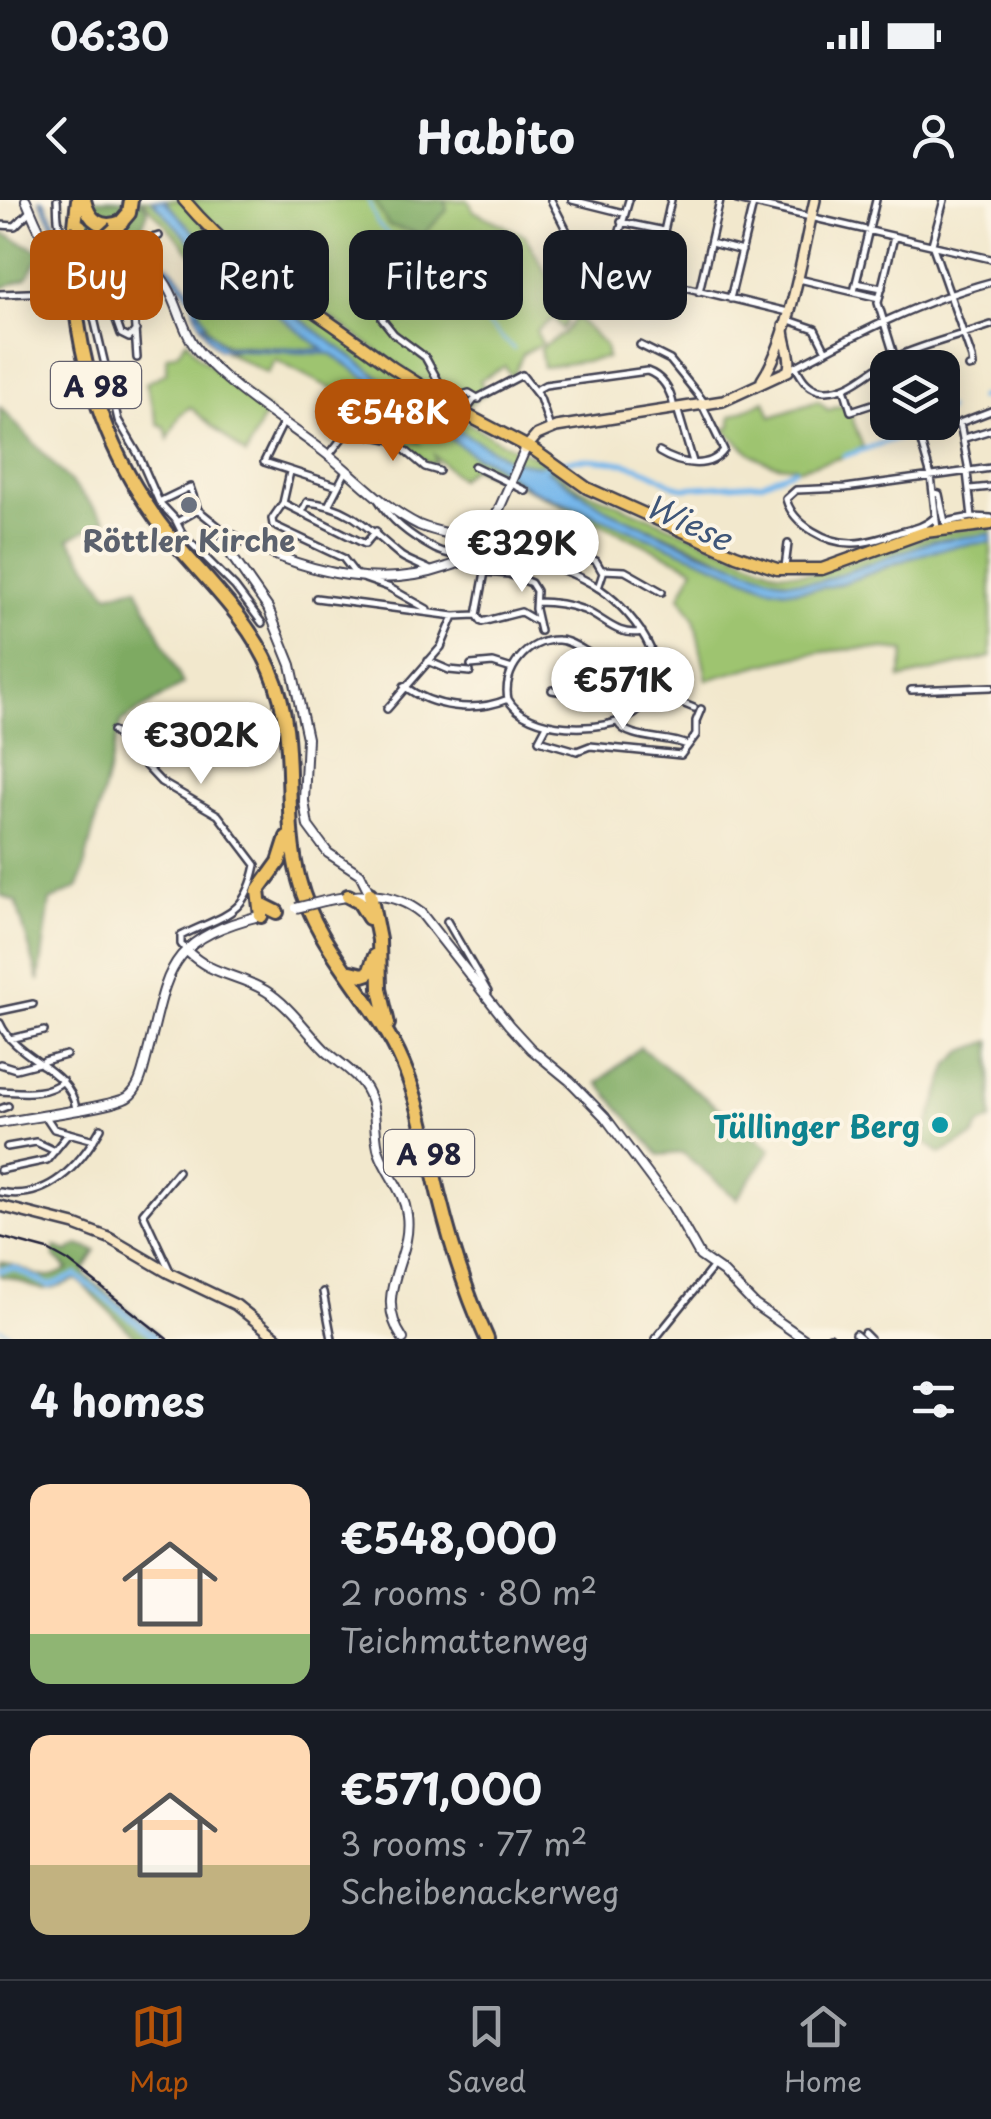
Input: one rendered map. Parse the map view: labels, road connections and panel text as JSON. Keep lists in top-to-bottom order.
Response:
{
  "streets": {
    "highway": ["A 98"]
  },
  "water": ["Wiese"],
  "places": ["Röttler Kirche", "Tüllinger Berg"],
  "page": {
    "status": "06:30",
    "header": "Habito",
    "chip": [
      "Buy",
      "Rent",
      "Filters",
      "New"
    ],
    "price": [
      "€548K",
      "€329K",
      "€571K",
      "€302K"
    ],
    "heading": "4 homes",
    "list": [
      {
        "name": "€548,000",
        "note": "2 rooms · 80 m² · Teichmattenweg"
      },
      {
        "name": "€571,000",
        "note": "3 rooms · 77 m² · Scheibenackerweg"
      }
    ],
    "tabs": ["Map", "Saved", "Home"]
  }
}
